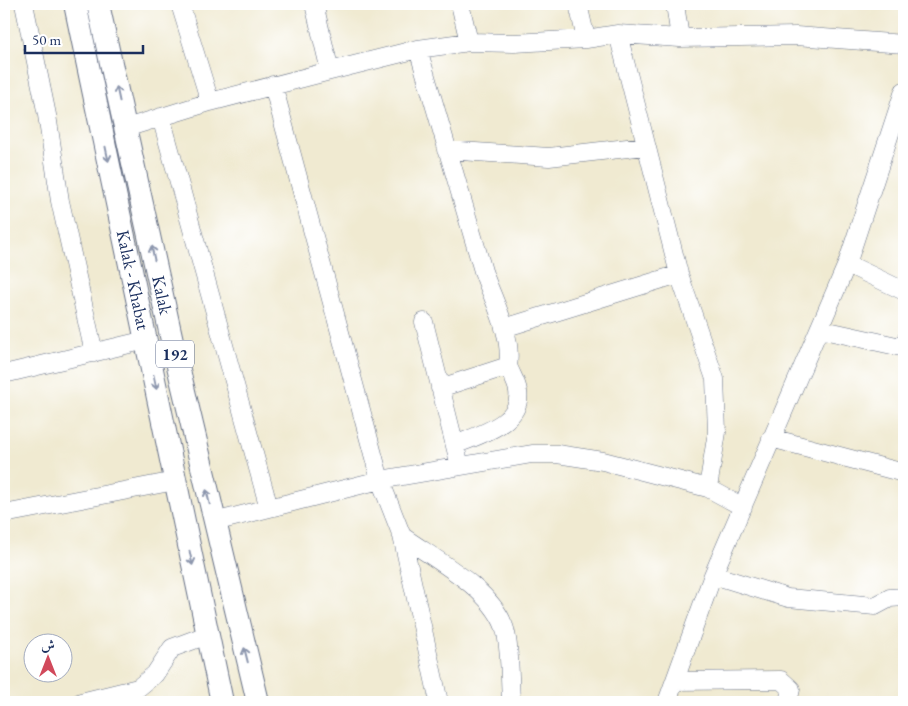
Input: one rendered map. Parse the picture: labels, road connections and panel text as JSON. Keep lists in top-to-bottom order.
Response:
{
  "streets": {
    "main road": ["Kalak - Khabat", "Kalak", "192"]
  },
  "one_way": ["Kalak - Khabat", "Kalak"],
  "scale_bar": "50 m",
  "north": "top"
}
